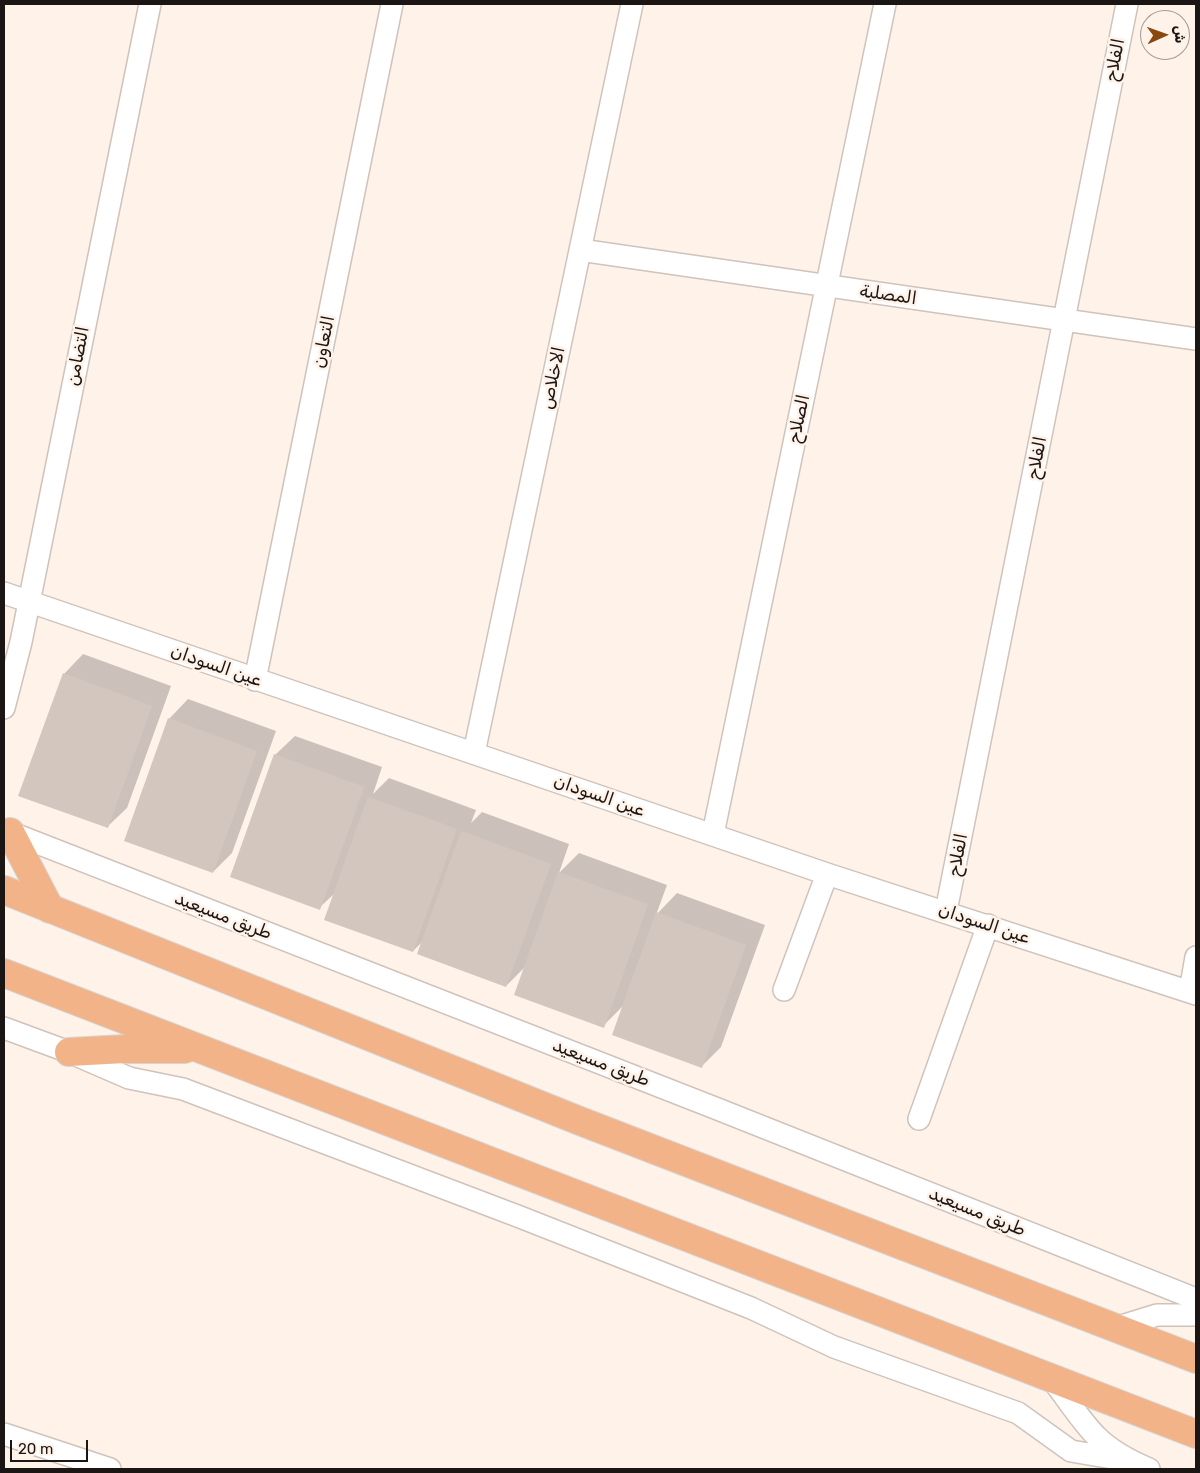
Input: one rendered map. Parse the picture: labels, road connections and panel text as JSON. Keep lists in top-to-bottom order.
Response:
{
  "streets": {
    "street": [
      "الفلاح",
      "المصلبة",
      "التعاون",
      "التضامن",
      "الاخلاص",
      "الصلاح",
      "عين السودان",
      "طريق مسيعيد"
    ]
  },
  "crossings": [
    ["الفلاح", "المصلبة"],
    ["الفلاح", "عين السودان"],
    ["المصلبة", "الاخلاص"],
    ["المصلبة", "الصلاح"],
    ["التعاون", "عين السودان"],
    ["التضامن", "عين السودان"],
    ["الاخلاص", "عين السودان"],
    ["الصلاح", "عين السودان"]
  ],
  "scale_bar": "20 m",
  "north": "right"
}
